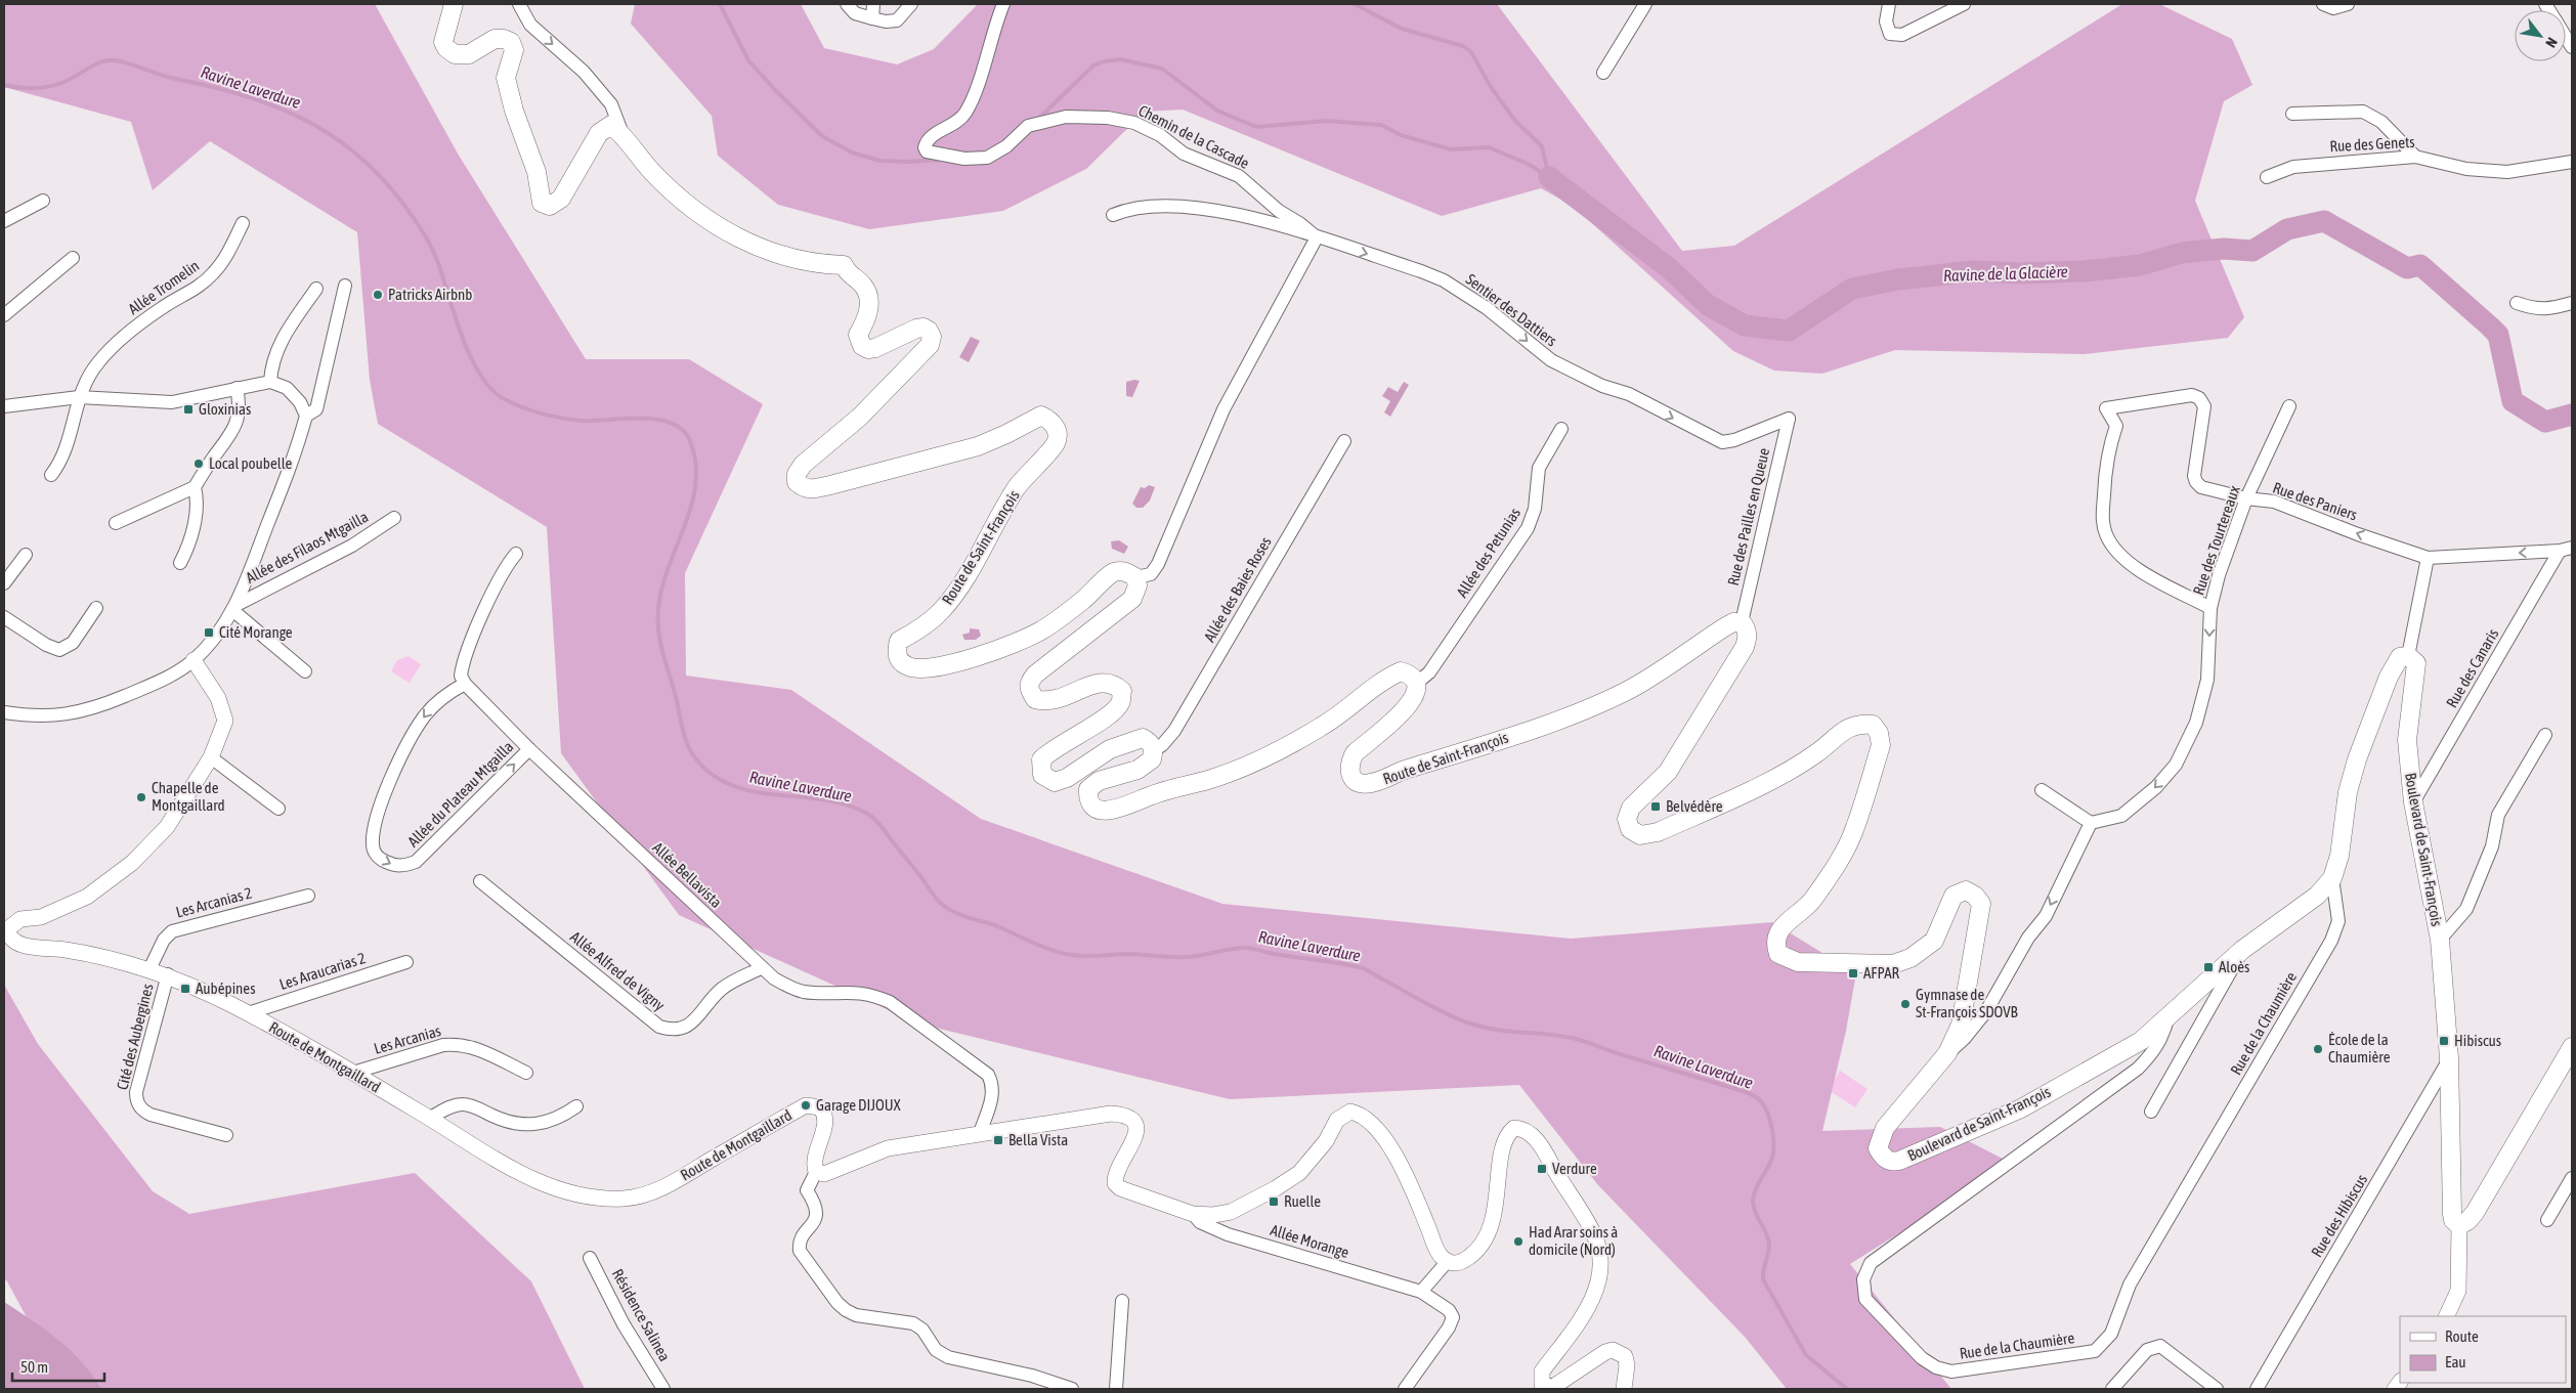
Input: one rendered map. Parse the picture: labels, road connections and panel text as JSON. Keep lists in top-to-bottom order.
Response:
{
  "streets": {
    "main road": ["Route de Saint-François", "Boulevard de Saint-François"],
    "street": [
      "Chemin de la Cascade",
      "Rue des Genets",
      "Allée Tromelin",
      "Sentier des Dattiers",
      "Rue des Paniers",
      "Rue des Pailles en Queue",
      "Rue des Tourtereaux",
      "Allée des Filaos Mtgailla",
      "Allée des Petunias",
      "Allée des Baies Roses",
      "Rue des Canaris",
      "Allée du Plateau Mtgailla",
      "Allée Bellavista",
      "Les Arcanias 2",
      "Les Araucarias 2",
      "Allée Alfred de Vigny",
      "Rue de la Chaumière",
      "Cité des Aubergines",
      "Les Arcanias",
      "Route de Montgaillard",
      "Rue des Hibiscus",
      "Allée Morange",
      "Résidence Salinea"
    ]
  },
  "crossings": [
    ["Chemin de la Cascade", "Sentier des Dattiers"],
    ["Sentier des Dattiers", "Rue des Pailles en Queue"],
    ["Rue des Paniers", "Rue des Tourtereaux"],
    ["Rue des Paniers", "Rue des Canaris"],
    ["Rue des Pailles en Queue", "Route de Saint-François"],
    ["Rue des Pailles en Queue", "Boulevard de Saint-François"],
    ["Route de Saint-François", "Allée des Petunias"],
    ["Route de Saint-François", "Boulevard de Saint-François"],
    ["Rue des Canaris", "Boulevard de Saint-François"],
    ["Allée du Plateau Mtgailla", "Allée Bellavista"],
    ["Boulevard de Saint-François", "Rue de la Chaumière"],
    ["Boulevard de Saint-François", "Rue des Hibiscus"],
    ["Allée Bellavista", "Allée Alfred de Vigny"],
    ["Les Arcanias 2", "Route de Montgaillard"],
    ["Les Araucarias 2", "Route de Montgaillard"],
    ["Cité des Aubergines", "Route de Montgaillard"],
    ["Les Arcanias", "Route de Montgaillard"]
  ],
  "one_way": ["Sentier des Dattiers", "Rue des Paniers", "Rue des Tourtereaux"],
  "water": ["Ravine Laverdure", "Ravine de la Glacière"],
  "places": {
    "other": [
      "Patricks Airbnb",
      "Local poubelle",
      "Chapelle de Montgaillard",
      "Gymnase de St-François SDOVB",
      "École de la Chaumière",
      "Garage DIJOUX",
      "Had Arar soins à domicile (Nord)"
    ],
    "transit": [
      "Gloxinias",
      "Cité Morange",
      "Belvédère",
      "Aloès",
      "AFPAR",
      "Aubépines",
      "Hibiscus",
      "Bella Vista",
      "Verdure",
      "Ruelle"
    ]
  },
  "legend": ["Route", "Eau"],
  "scale_bar": "50 m",
  "north": "bottom right"
}
